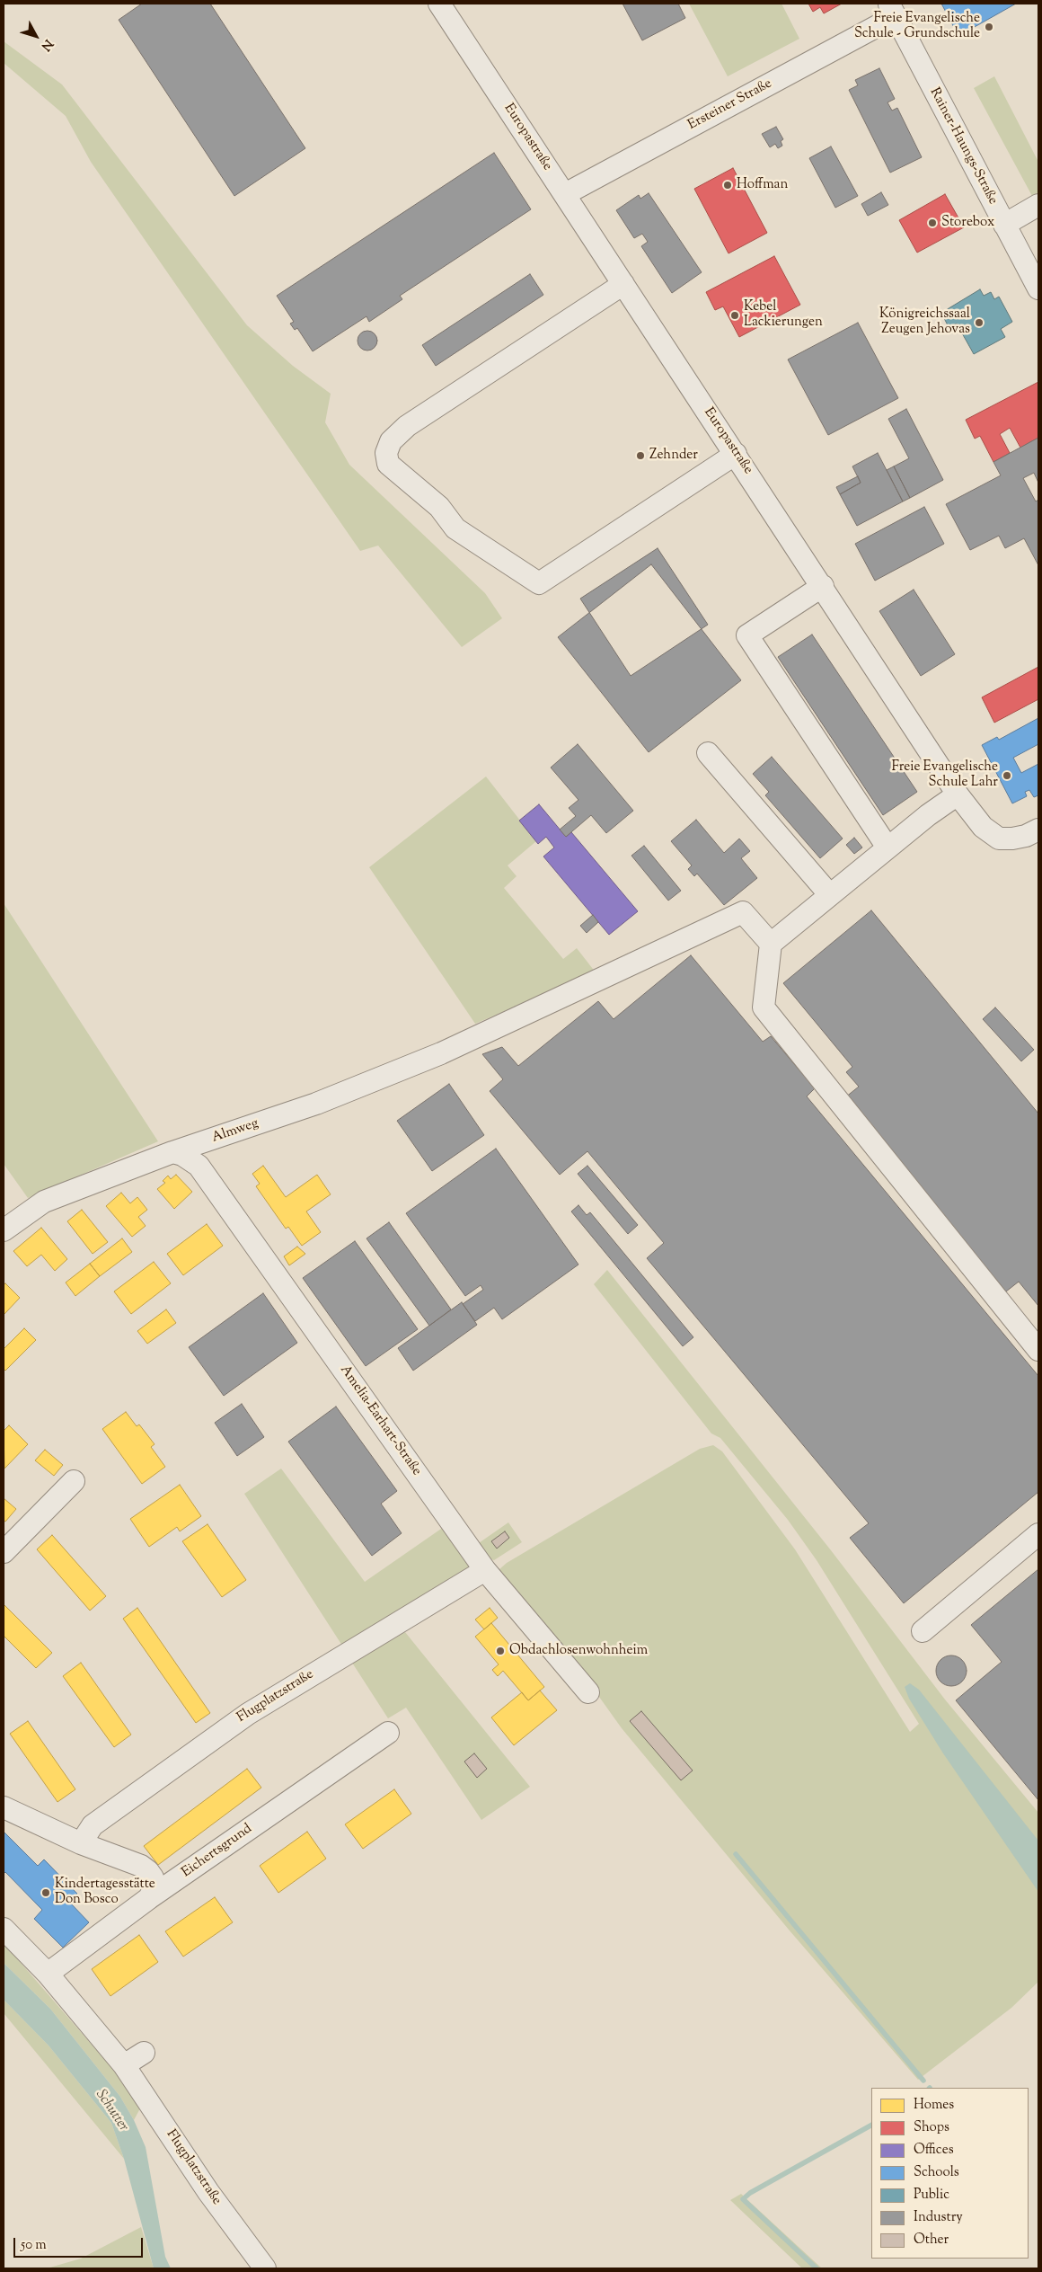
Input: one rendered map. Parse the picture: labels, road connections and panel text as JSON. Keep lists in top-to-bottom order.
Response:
{
  "streets": {
    "street": [
      "Ersteiner Straße",
      "Europastraße",
      "Rainer-Haungs-Straße",
      "Almweg",
      "Amelia-Earhart-Straße",
      "Flugplatzstraße",
      "Eichertsgrund"
    ]
  },
  "crossings": [
    ["Ersteiner Straße", "Europastraße"],
    ["Ersteiner Straße", "Rainer-Haungs-Straße"],
    ["Almweg", "Amelia-Earhart-Straße"],
    ["Amelia-Earhart-Straße", "Flugplatzstraße"],
    ["Flugplatzstraße", "Eichertsgrund"]
  ],
  "water": ["Schutter"],
  "places": [
    "Freie Evangelische Schule - Grundschule",
    "Hoffman",
    "Storebox",
    "Kebel Lackierungen",
    "Königreichssaal Zeugen Jehovas",
    "Zehnder",
    "Freie Evangelische Schule Lahr",
    "Obdachlosenwohnheim",
    "Kindertagesstätte Don Bosco"
  ],
  "legend": [
    "Homes",
    "Shops",
    "Offices",
    "Schools",
    "Public",
    "Industry",
    "Other"
  ],
  "scale_bar": "50 m",
  "north": "bottom right"
}
